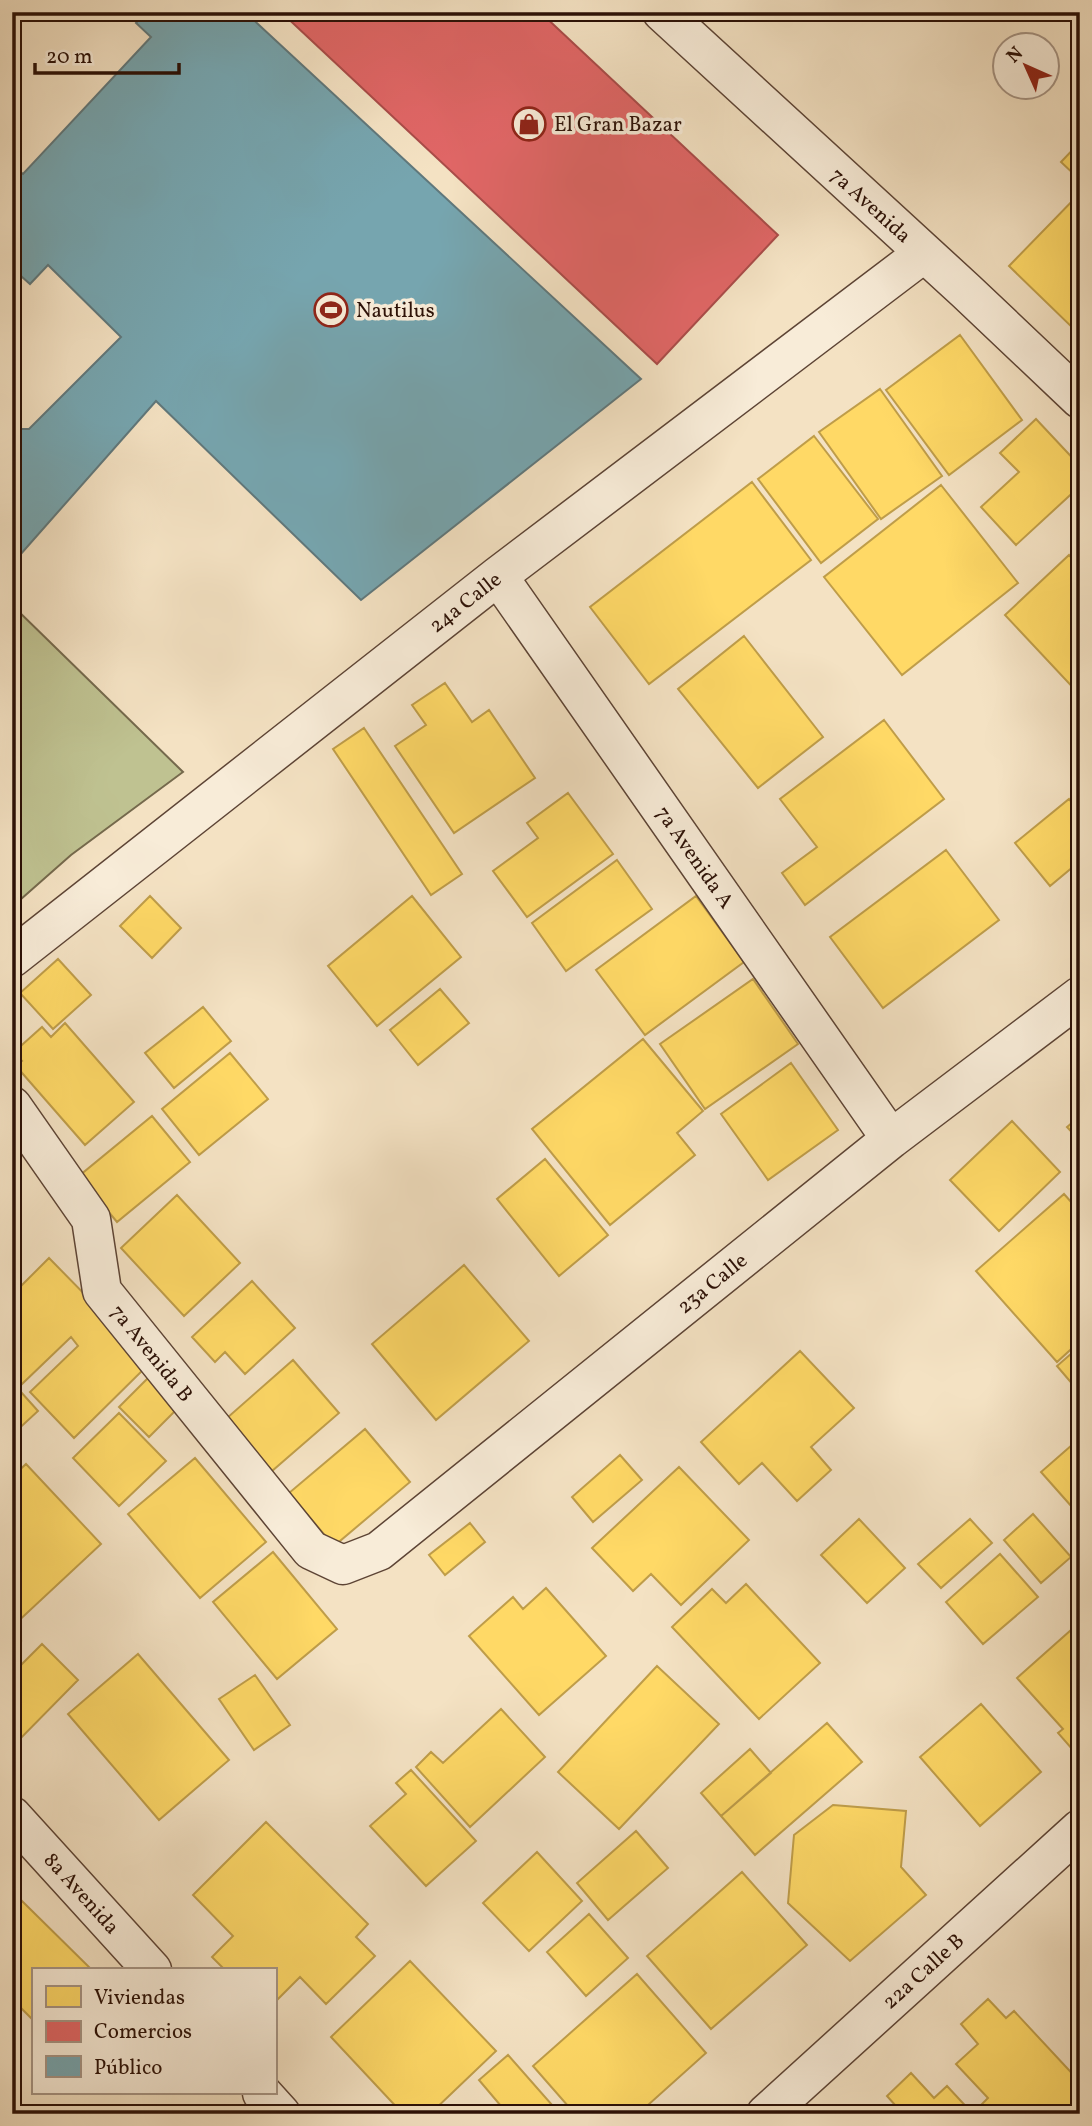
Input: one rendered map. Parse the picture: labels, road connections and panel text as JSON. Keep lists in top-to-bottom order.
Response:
{
  "streets": {
    "street": [
      "7a Avenida",
      "24a Calle",
      "7a Avenida A",
      "23a Calle",
      "7a Avenida B",
      "8a Avenida",
      "22a Calle B"
    ]
  },
  "crossings": [
    ["7a Avenida", "24a Calle"],
    ["24a Calle", "7a Avenida A"],
    ["7a Avenida A", "23a Calle"],
    ["23a Calle", "7a Avenida B"]
  ],
  "places": {
    "shop": ["El Gran Bazar"],
    "sports": ["Nautilus"]
  },
  "legend": ["Viviendas", "Comercios", "Público"],
  "scale_bar": "20 m",
  "north": "top left"
}
